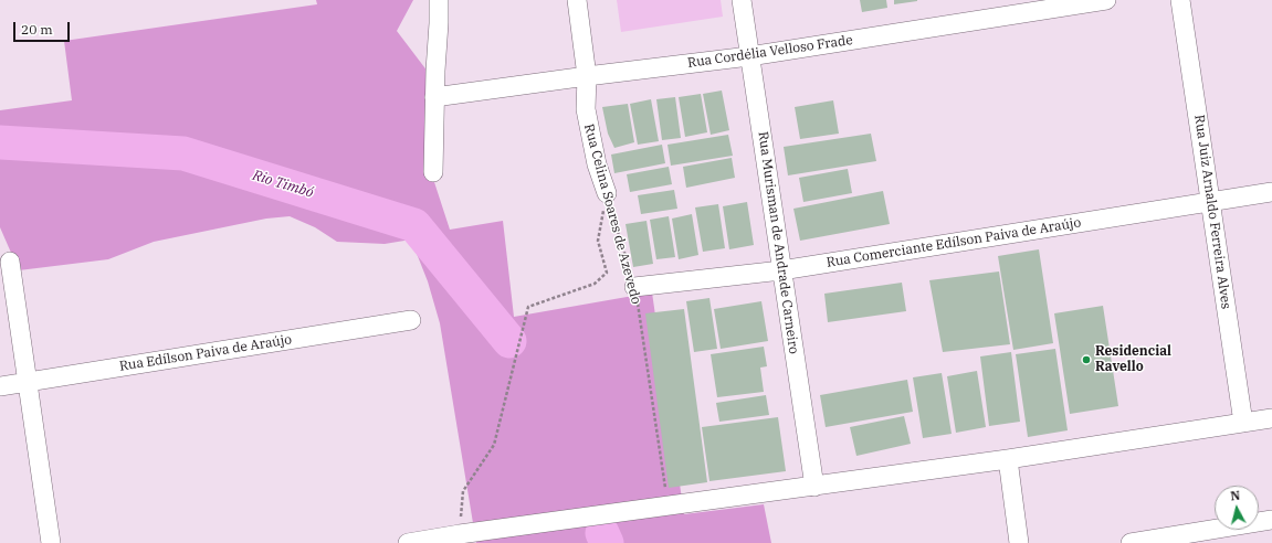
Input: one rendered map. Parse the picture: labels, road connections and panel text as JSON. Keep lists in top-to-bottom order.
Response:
{
  "streets": {
    "street": [
      "Rua Cordélia Velloso Frade",
      "Rua Juiz Arnaldo Ferreira Alves",
      "Rua Celina Soares de Azevedo",
      "Rua Murisman de Andrade Carneiro",
      "Rua Comerciante Edílson Paiva de Araújo",
      "Rua Edílson Paiva de Araújo"
    ]
  },
  "crossings": [
    ["Rua Cordélia Velloso Frade", "Rua Celina Soares de Azevedo"],
    ["Rua Cordélia Velloso Frade", "Rua Murisman de Andrade Carneiro"],
    ["Rua Juiz Arnaldo Ferreira Alves", "Rua Comerciante Edílson Paiva de Araújo"],
    ["Rua Celina Soares de Azevedo", "Rua Comerciante Edílson Paiva de Araújo"],
    ["Rua Murisman de Andrade Carneiro", "Rua Comerciante Edílson Paiva de Araújo"]
  ],
  "water": ["Rio Timbó"],
  "places": ["Residencial Ravello"],
  "scale_bar": "20 m",
  "north": "top"
}
